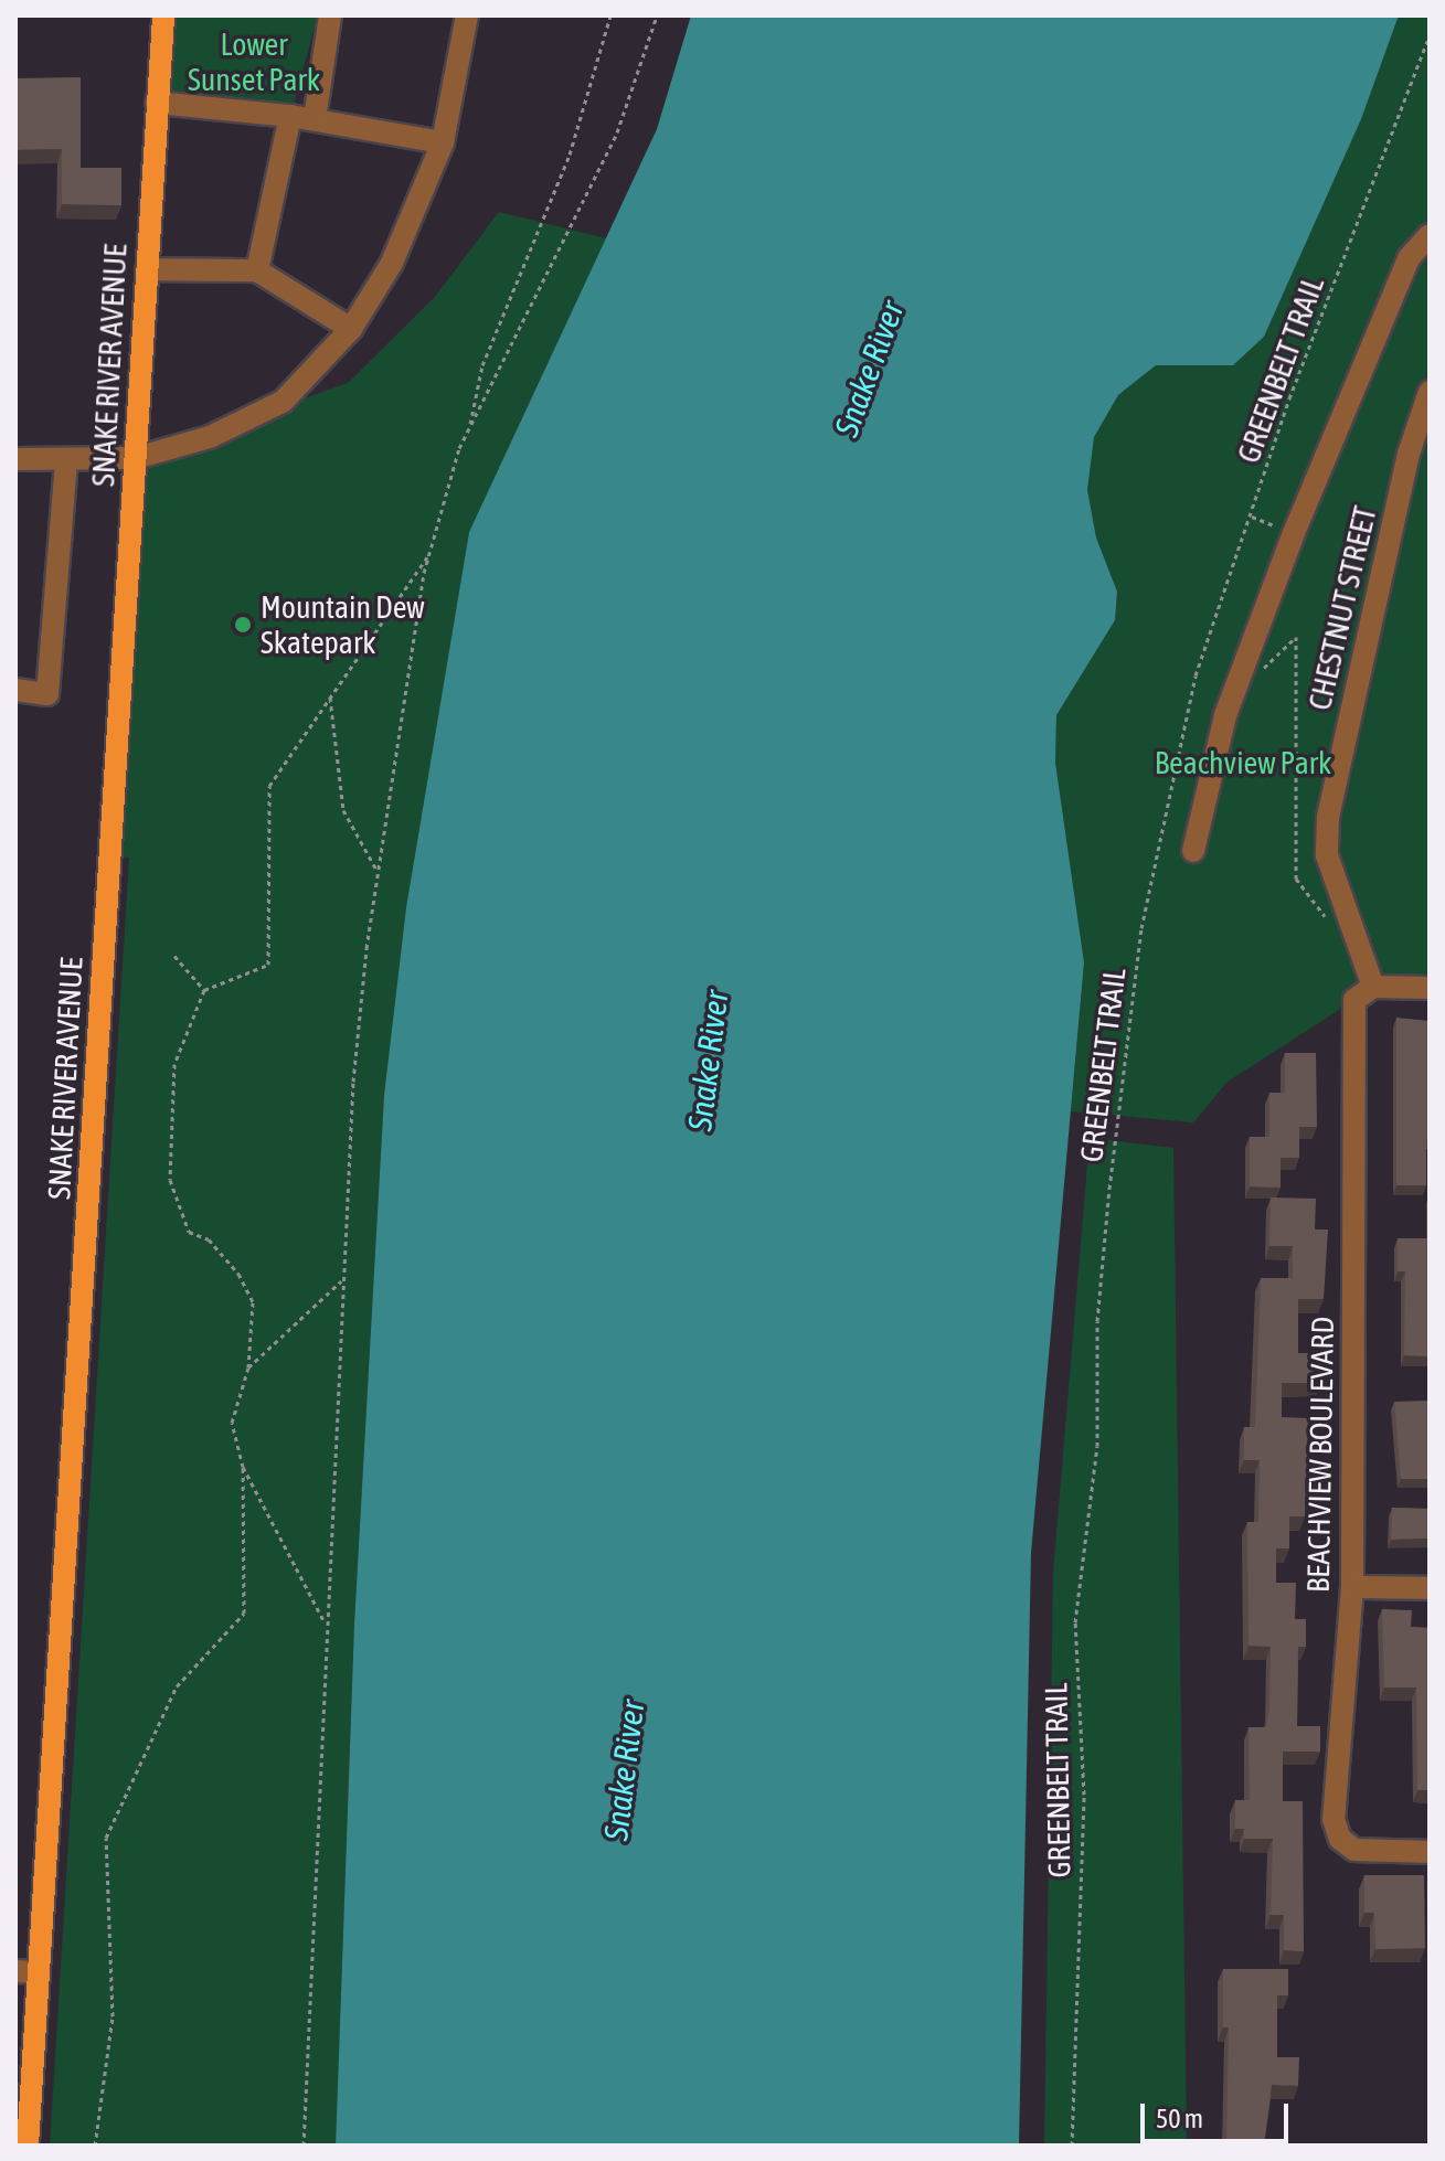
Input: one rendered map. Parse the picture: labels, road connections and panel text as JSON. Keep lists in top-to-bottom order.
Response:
{
  "streets": {
    "main road": ["SNAKE RIVER AVENUE"],
    "street": ["CHESTNUT STREET", "BEACHVIEW BOULEVARD"],
    "path": ["GREENBELT TRAIL"]
  },
  "crossings": [
    ["CHESTNUT STREET", "BEACHVIEW BOULEVARD"]
  ],
  "water": ["Snake River"],
  "parks": ["Lower Sunset Park", "Beachview Park"],
  "places": ["Mountain Dew Skatepark"],
  "scale_bar": "50 m"
}
